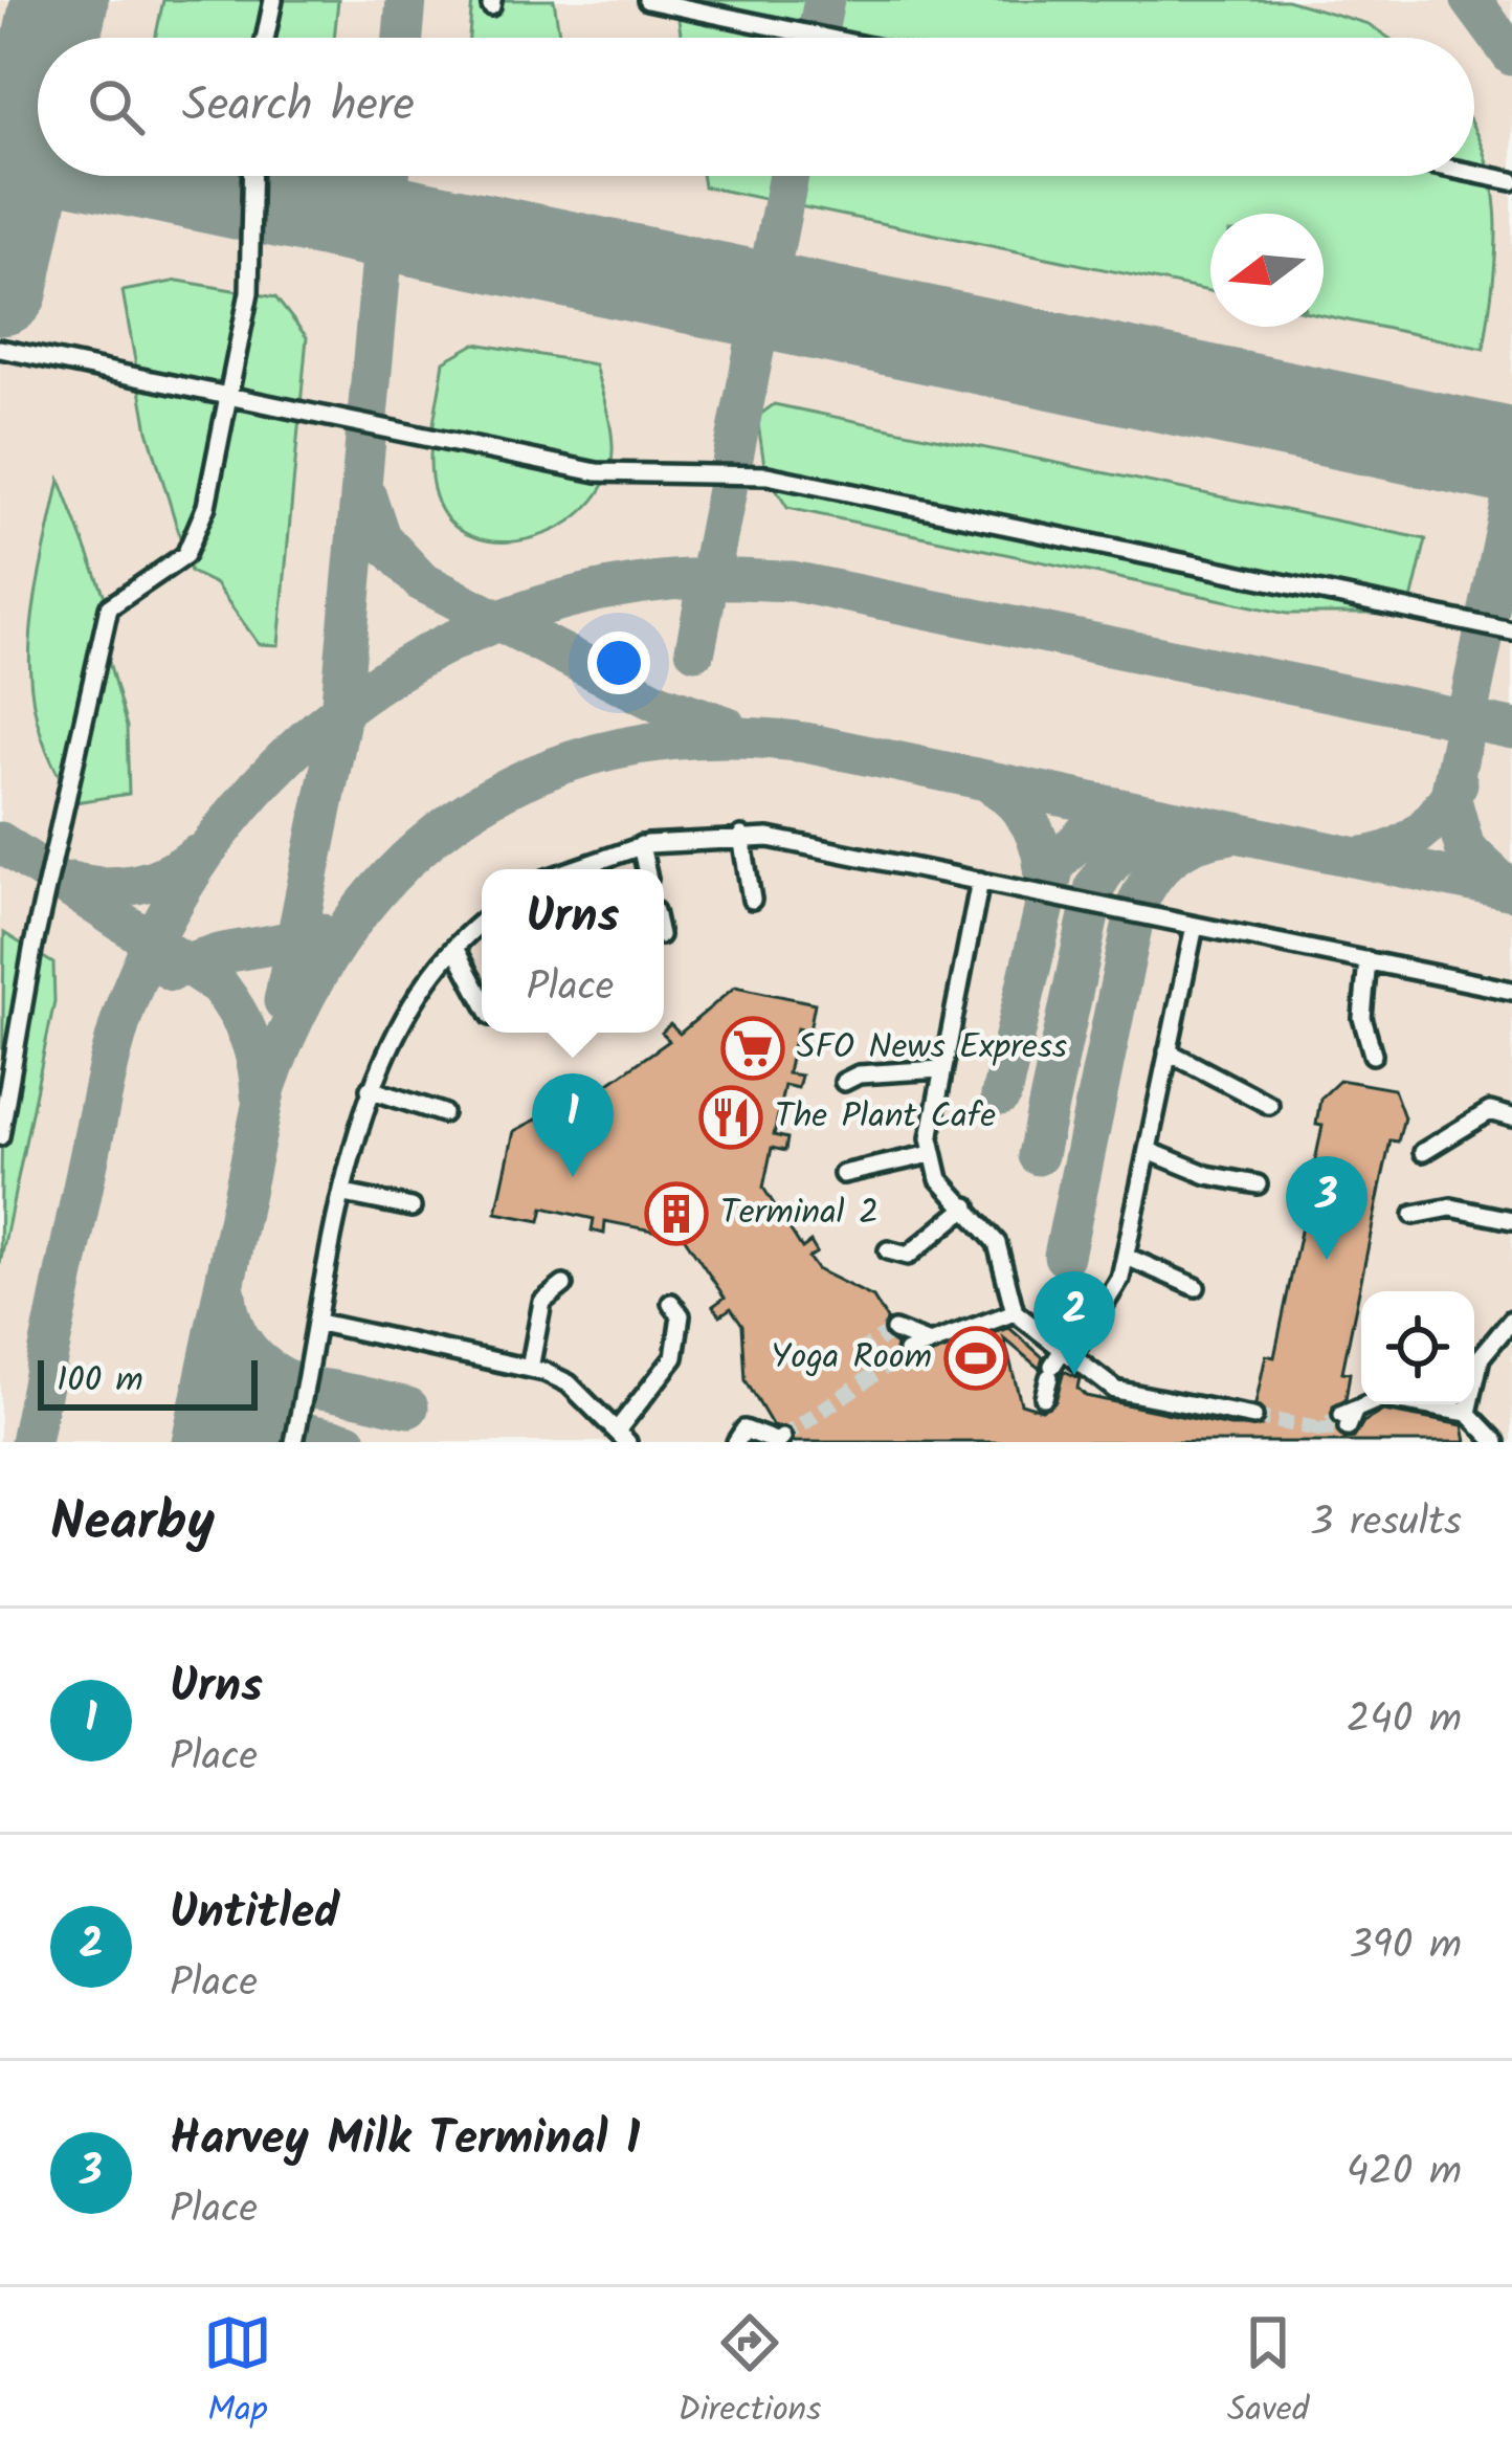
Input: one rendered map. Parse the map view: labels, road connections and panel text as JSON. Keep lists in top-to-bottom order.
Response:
{
  "places": {
    "supermarket": ["SFO News Express"],
    "restaurant": ["The Plant Cafe"],
    "building": ["Terminal 2"],
    "sports": ["Yoga Room"]
  },
  "scale_bar": "100 m",
  "north": "left",
  "page": {
    "search": "Search here",
    "popup": ["Urns", "Place"],
    "pins": ["1", "3", "2"],
    "scale": "100 m",
    "heading": ["Nearby", "3 results"],
    "list": [
      {
        "mark": "1",
        "name": "Urns",
        "note": "Place",
        "value": "240 m"
      },
      {
        "mark": "2",
        "name": "Untitled",
        "note": "Place",
        "value": "390 m"
      },
      {
        "mark": "3",
        "name": "Harvey Milk Terminal 1",
        "note": "Place",
        "value": "420 m"
      }
    ],
    "nav": ["Map", "Directions", "Saved"]
  }
}
